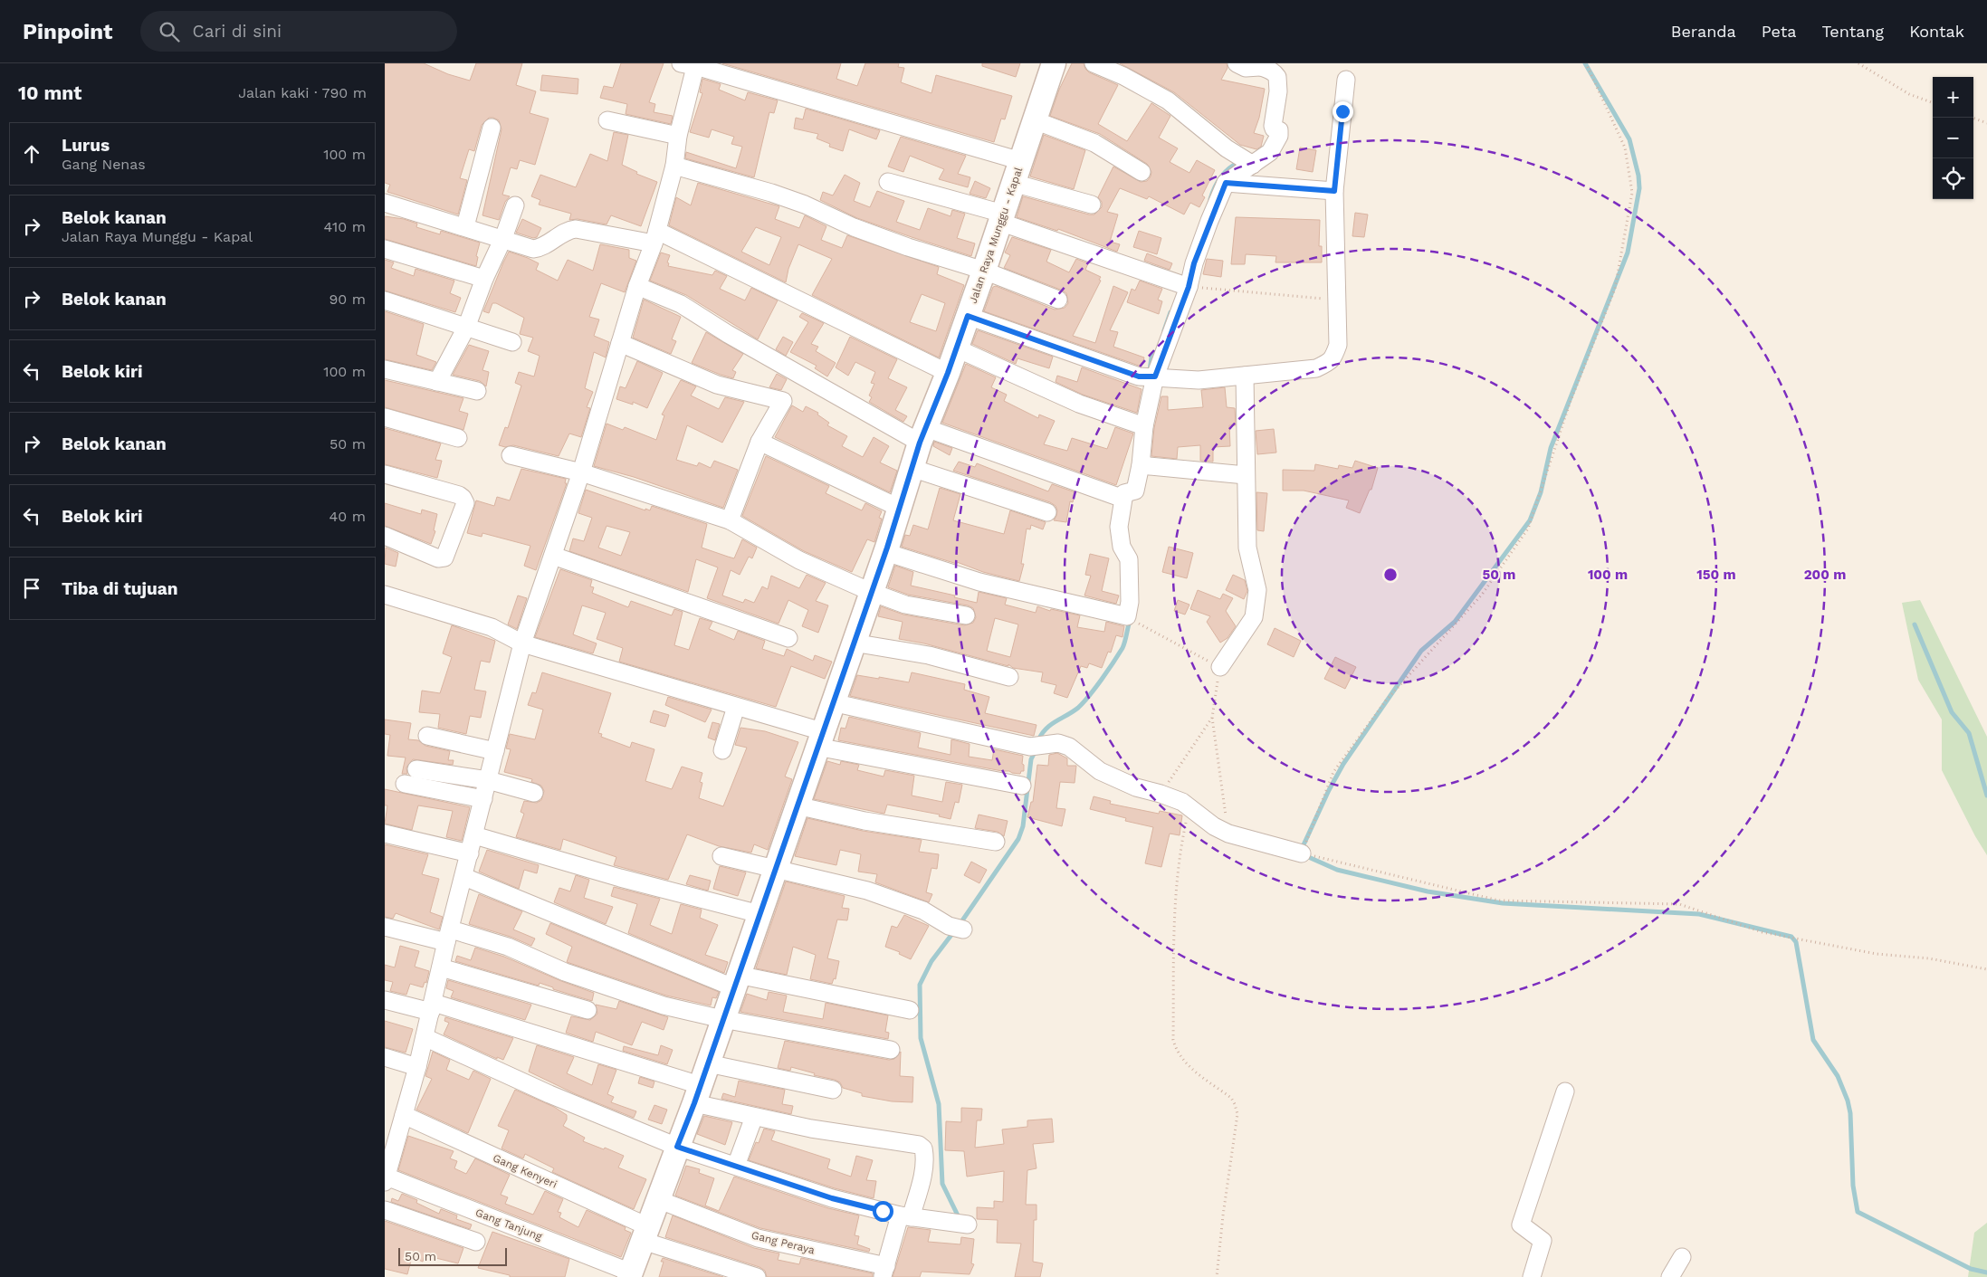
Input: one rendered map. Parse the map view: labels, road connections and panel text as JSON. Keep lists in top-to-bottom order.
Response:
{
  "streets": {
    "street": [
      "Jalan Raya Munggu - Kapal",
      "Gang Kenyeri",
      "Gang Tanjung",
      "Gang Peraya"
    ]
  },
  "crossings": [
    ["Jalan Raya Munggu - Kapal", "Gang Kenyeri"],
    ["Jalan Raya Munggu - Kapal", "Gang Tanjung"],
    ["Jalan Raya Munggu - Kapal", "Gang Peraya"]
  ],
  "scale_bar": "50 m",
  "page": {
    "header": "Pinpoint",
    "search": "Cari di sini",
    "nav": [
      "Beranda",
      "Peta",
      "Tentang",
      "Kontak"
    ],
    "heading": ["10 mnt", "Jalan kaki · 790 m"],
    "map_buttons": ["+", "−"],
    "list": [
      ["Lurus", "Gang Nenas", "100 m"],
      ["Belok kanan", "Jalan Raya Munggu - Kapal", "410 m"],
      ["Belok kanan", "90 m"],
      ["Belok kiri", "100 m"],
      ["Belok kanan", "50 m"],
      ["Belok kiri", "40 m"],
      "Tiba di tujuan"
    ],
    "scale": "50 m"
  },
  "rings": [
    "50 m",
    "100 m",
    "150 m",
    "200 m"
  ]
}
